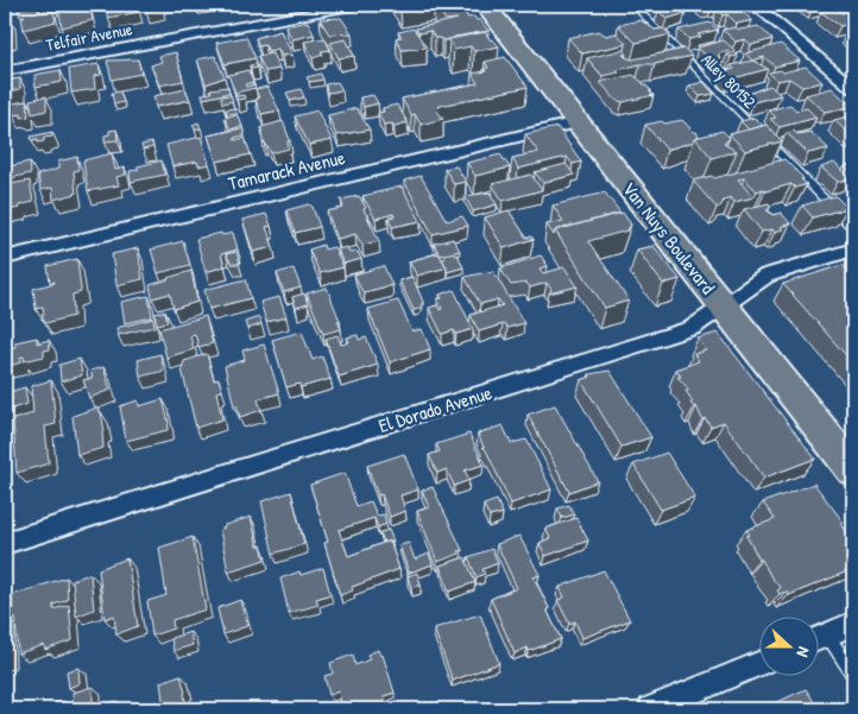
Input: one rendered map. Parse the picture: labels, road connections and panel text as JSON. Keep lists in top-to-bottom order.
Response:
{
  "streets": {
    "main road": ["Van Nuys Boulevard"],
    "street": ["Telfair Avenue", "Tamarack Avenue", "El Dorado Avenue"],
    "lane": ["Alley 80152"]
  },
  "crossings": [
    ["Tamarack Avenue", "Van Nuys Boulevard"],
    ["Van Nuys Boulevard", "El Dorado Avenue"]
  ],
  "north": "right"
}
